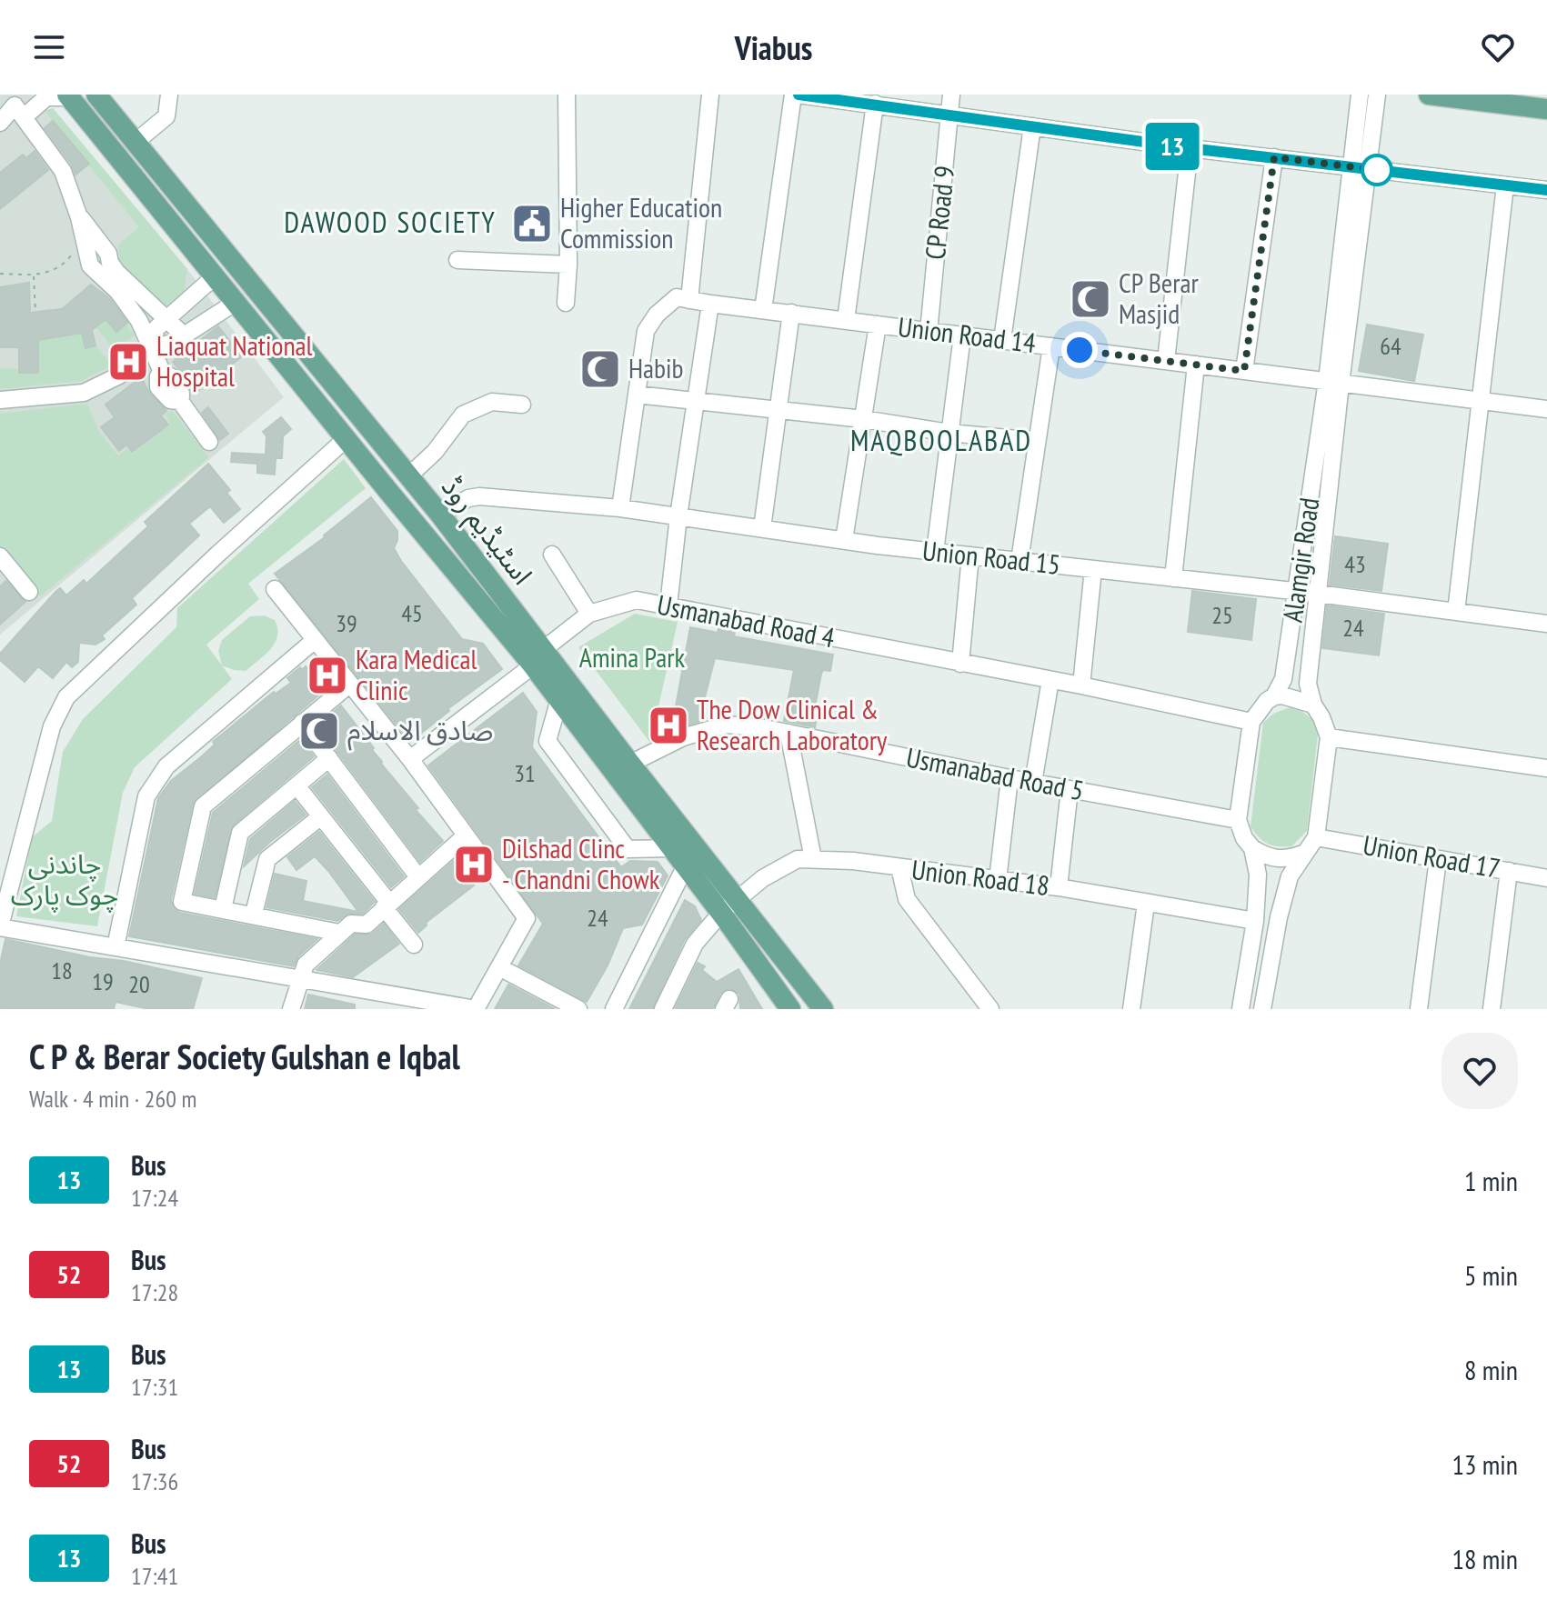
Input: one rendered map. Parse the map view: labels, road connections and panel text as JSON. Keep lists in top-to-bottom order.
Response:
{
  "streets": {
    "main road": ["اسٹیڈیم روڈ"],
    "street": [
      "CP Road 9",
      "Union Road 14",
      "Union Road 15",
      "Alamgir Road",
      "Usmanabad Road 4",
      "Usmanabad Road 5",
      "Union Road 17",
      "Union Road 18"
    ]
  },
  "crossings": [
    ["CP Road 9", "Union Road 14"],
    ["Union Road 14", "Alamgir Road"],
    ["اسٹیڈیم روڈ", "Union Road 15"],
    ["اسٹیڈیم روڈ", "Usmanabad Road 4"],
    ["اسٹیڈیم روڈ", "Usmanabad Road 5"],
    ["اسٹیڈیم روڈ", "Union Road 18"],
    ["Union Road 15", "Alamgir Road"],
    ["Alamgir Road", "Usmanabad Road 4"]
  ],
  "districts": ["DAWOOD SOCIETY", "MAQBOOLABAD"],
  "parks": ["Amina Park", "چاندنی چوک پارک"],
  "places": {
    "public building": ["Higher Education Commission"],
    "mosque": ["CP Berar Masjid", "Habib", "صادق الاسلام"],
    "hospital": [
      "Liaquat National Hospital",
      "Kara Medical Clinic",
      "The Dow Clinical & Research Laboratory",
      "Dilshad Clinc - Chandni Chowk"
    ]
  },
  "lines": ["bus line 13"],
  "house_numbers": [
    "64",
    "43",
    "45",
    "25",
    "39",
    "24",
    "31",
    "24",
    "18",
    "19",
    "20"
  ],
  "page": {
    "header": "Viabus",
    "on_map": "13",
    "heading": ["C P & Berar Society Gulshan e Iqbal", "Walk · 4 min · 260 m"],
    "list": [
      {
        "mark": "13",
        "name": "Bus",
        "note": "17:24",
        "value": "1 min"
      },
      {
        "mark": "52",
        "name": "Bus",
        "note": "17:28",
        "value": "5 min"
      },
      {
        "mark": "13",
        "name": "Bus",
        "note": "17:31",
        "value": "8 min"
      },
      {
        "mark": "52",
        "name": "Bus",
        "note": "17:36",
        "value": "13 min"
      },
      {
        "mark": "13",
        "name": "Bus",
        "note": "17:41",
        "value": "18 min"
      }
    ]
  }
}
